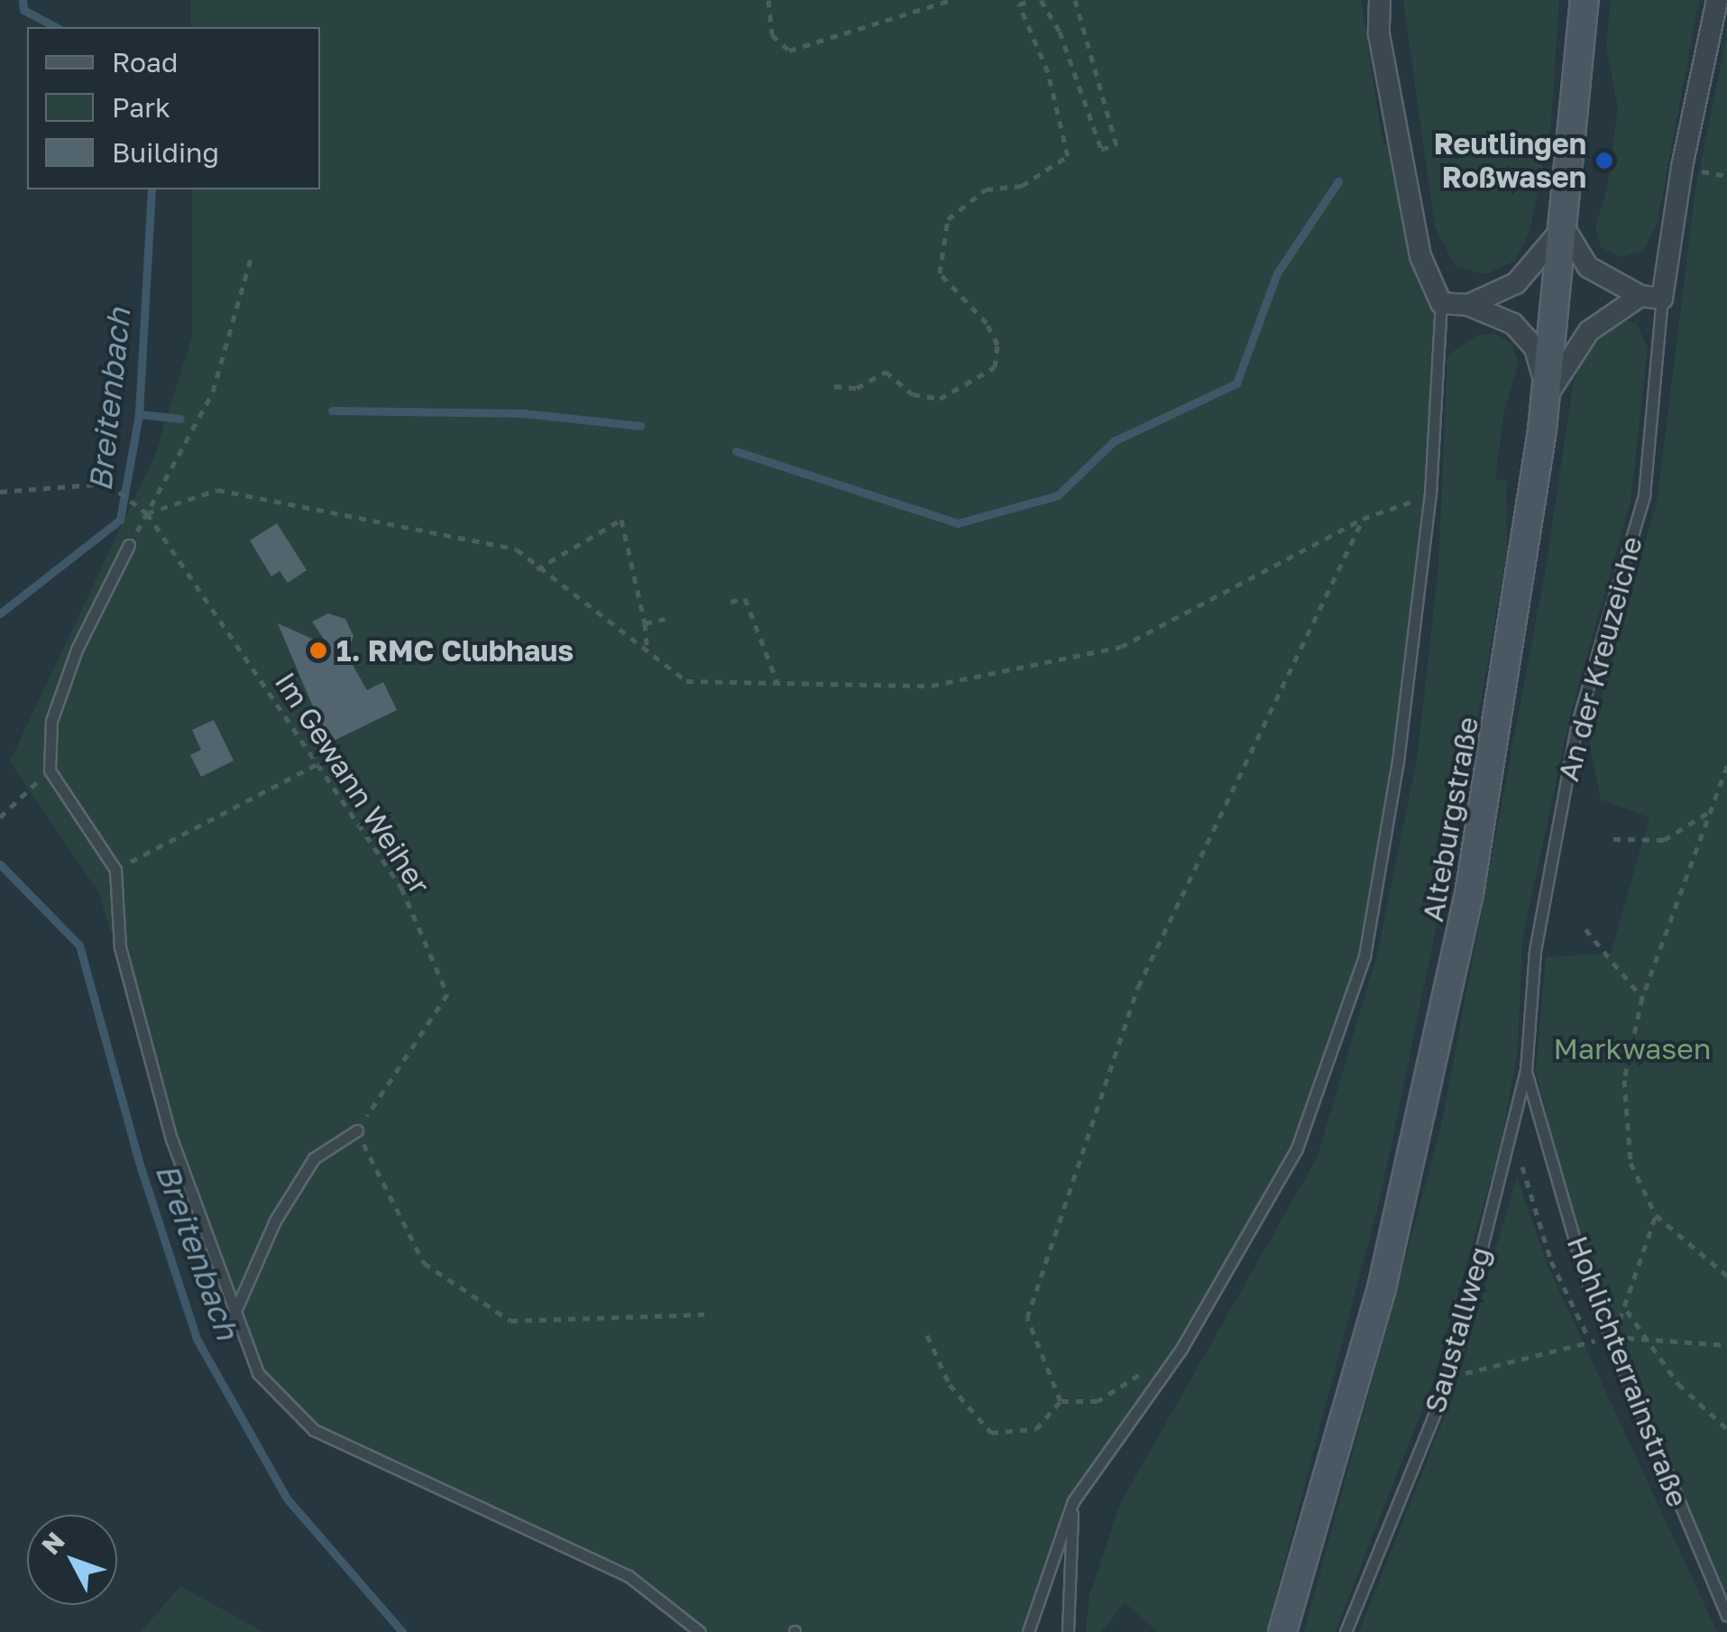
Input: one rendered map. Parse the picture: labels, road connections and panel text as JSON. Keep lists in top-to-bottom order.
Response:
{
  "streets": {
    "main road": ["Alteburgstraße"],
    "lane": ["An der Kreuzeiche", "Saustallweg", "Hohlichterrainstraße"],
    "path": ["Im Gewann Weiher"]
  },
  "crossings": [
    ["An der Kreuzeiche", "Saustallweg"],
    ["An der Kreuzeiche", "Hohlichterrainstraße"],
    ["Saustallweg", "Hohlichterrainstraße"]
  ],
  "water": ["Breitenbach"],
  "parks": ["Markwasen"],
  "places": ["Reutlingen Roßwasen", "1. RMC Clubhaus"],
  "legend": ["Road", "Park", "Building"],
  "north": "top left"
}
